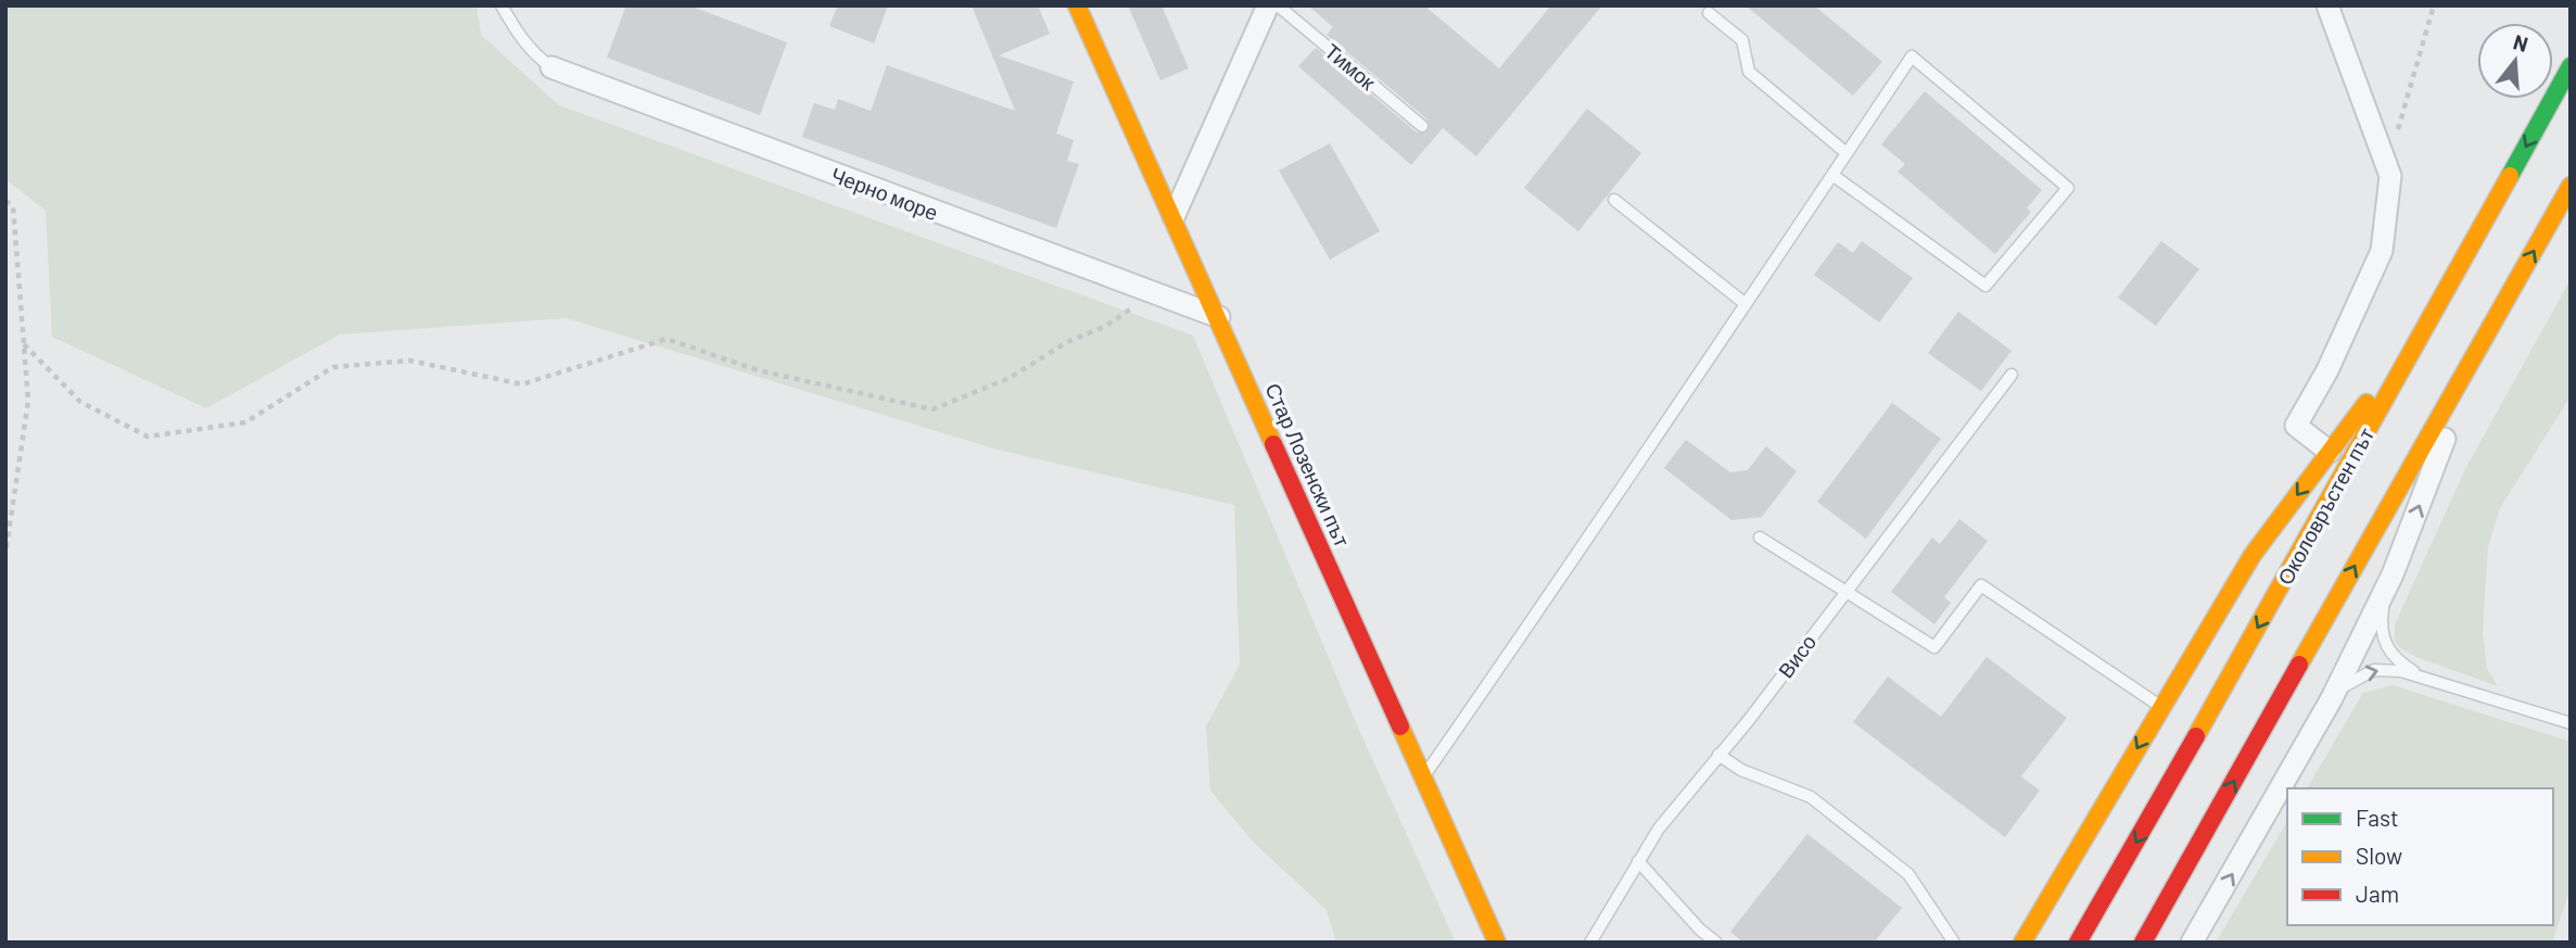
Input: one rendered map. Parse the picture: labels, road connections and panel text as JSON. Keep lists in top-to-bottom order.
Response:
{
  "streets": {
    "main road": ["Стар Лозенски път", "Околовръстен път"],
    "street": ["Черно море"],
    "lane": ["Тимок", "Висо"]
  },
  "crossings": [
    ["Черно море", "Стар Лозенски път"]
  ],
  "legend": ["Fast", "Slow", "Jam"],
  "north": "top"
}
